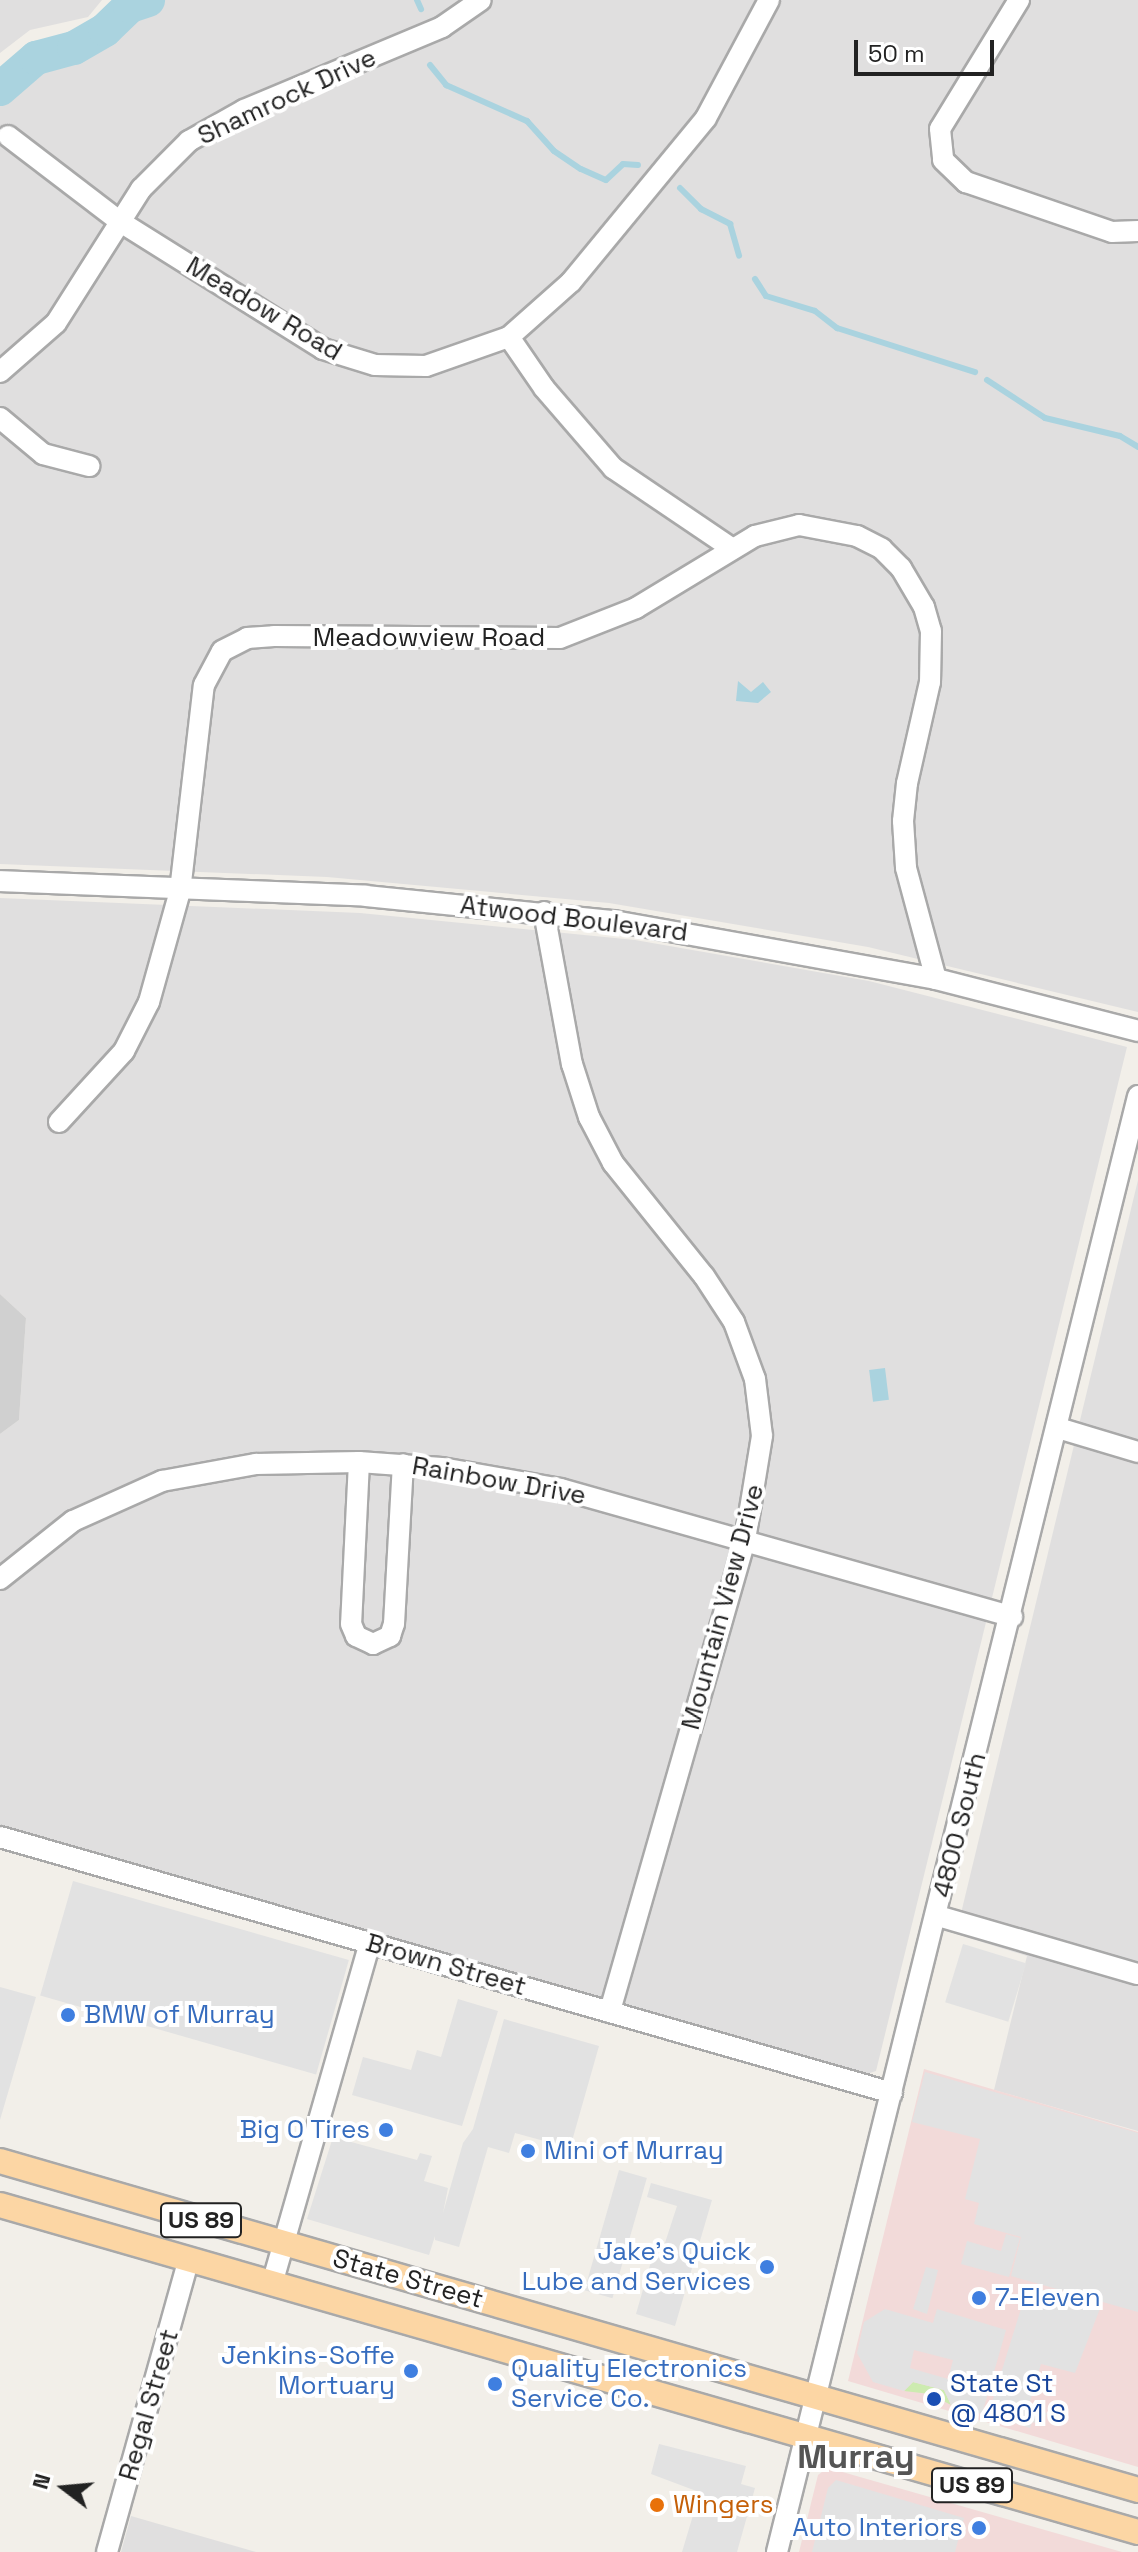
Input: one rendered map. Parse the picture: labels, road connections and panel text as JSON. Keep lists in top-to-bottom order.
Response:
{
  "streets": {
    "main road": ["US 89", "State Street"],
    "street": [
      "Shamrock Drive",
      "Meadow Road",
      "Meadowview Road",
      "Atwood Boulevard",
      "Rainbow Drive",
      "Mountain View Drive",
      "4800 South",
      "Brown Street",
      "Regal Street"
    ]
  },
  "crossings": [
    ["Shamrock Drive", "Meadow Road"],
    ["Meadowview Road", "Atwood Boulevard"],
    ["Atwood Boulevard", "Mountain View Drive"],
    ["Rainbow Drive", "Mountain View Drive"],
    ["Rainbow Drive", "4800 South"],
    ["Mountain View Drive", "Brown Street"],
    ["4800 South", "Brown Street"],
    ["4800 South", "State Street"],
    ["State Street", "Regal Street"]
  ],
  "districts": ["Murray"],
  "places": [
    "BMW of Murray",
    "Big O Tires",
    "Mini of Murray",
    "Jake's Quick Lube and Services",
    "7-Eleven",
    "Jenkins-Soffe Mortuary",
    "Quality Electronics Service Co.",
    "State St @ 4801 S",
    "Wingers",
    "Auto Interiors"
  ],
  "scale_bar": "50 m",
  "north": "left"
}
